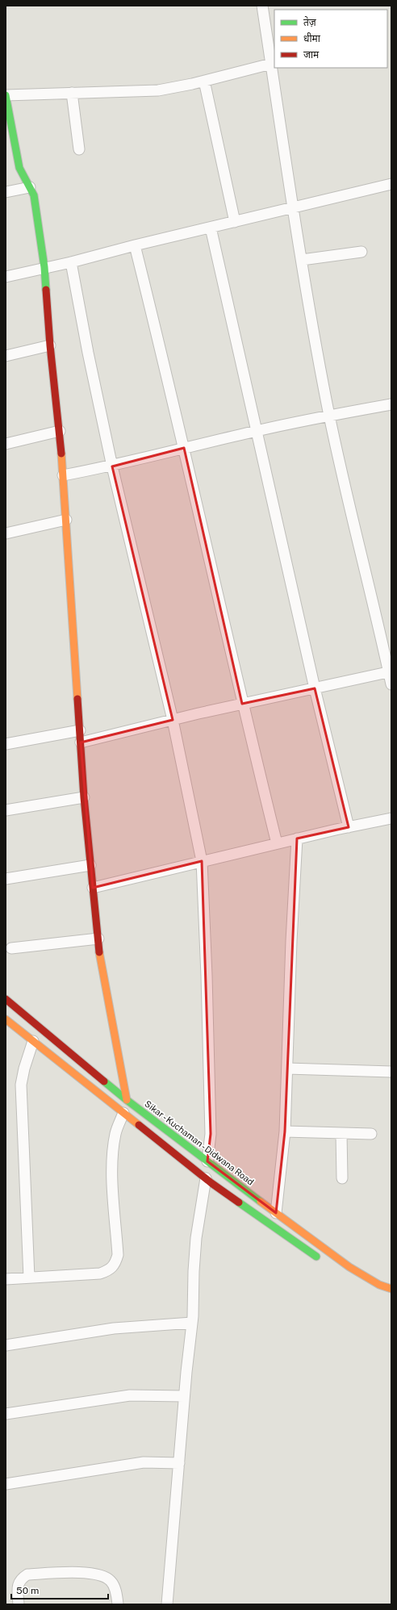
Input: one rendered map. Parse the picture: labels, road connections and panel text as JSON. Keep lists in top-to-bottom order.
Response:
{
  "streets": {
    "street": ["Sikar - Kuchaman - Didwana Road"]
  },
  "legend": ["तेज़", "धीमा", "जाम"],
  "scale_bar": "50 m"
}
